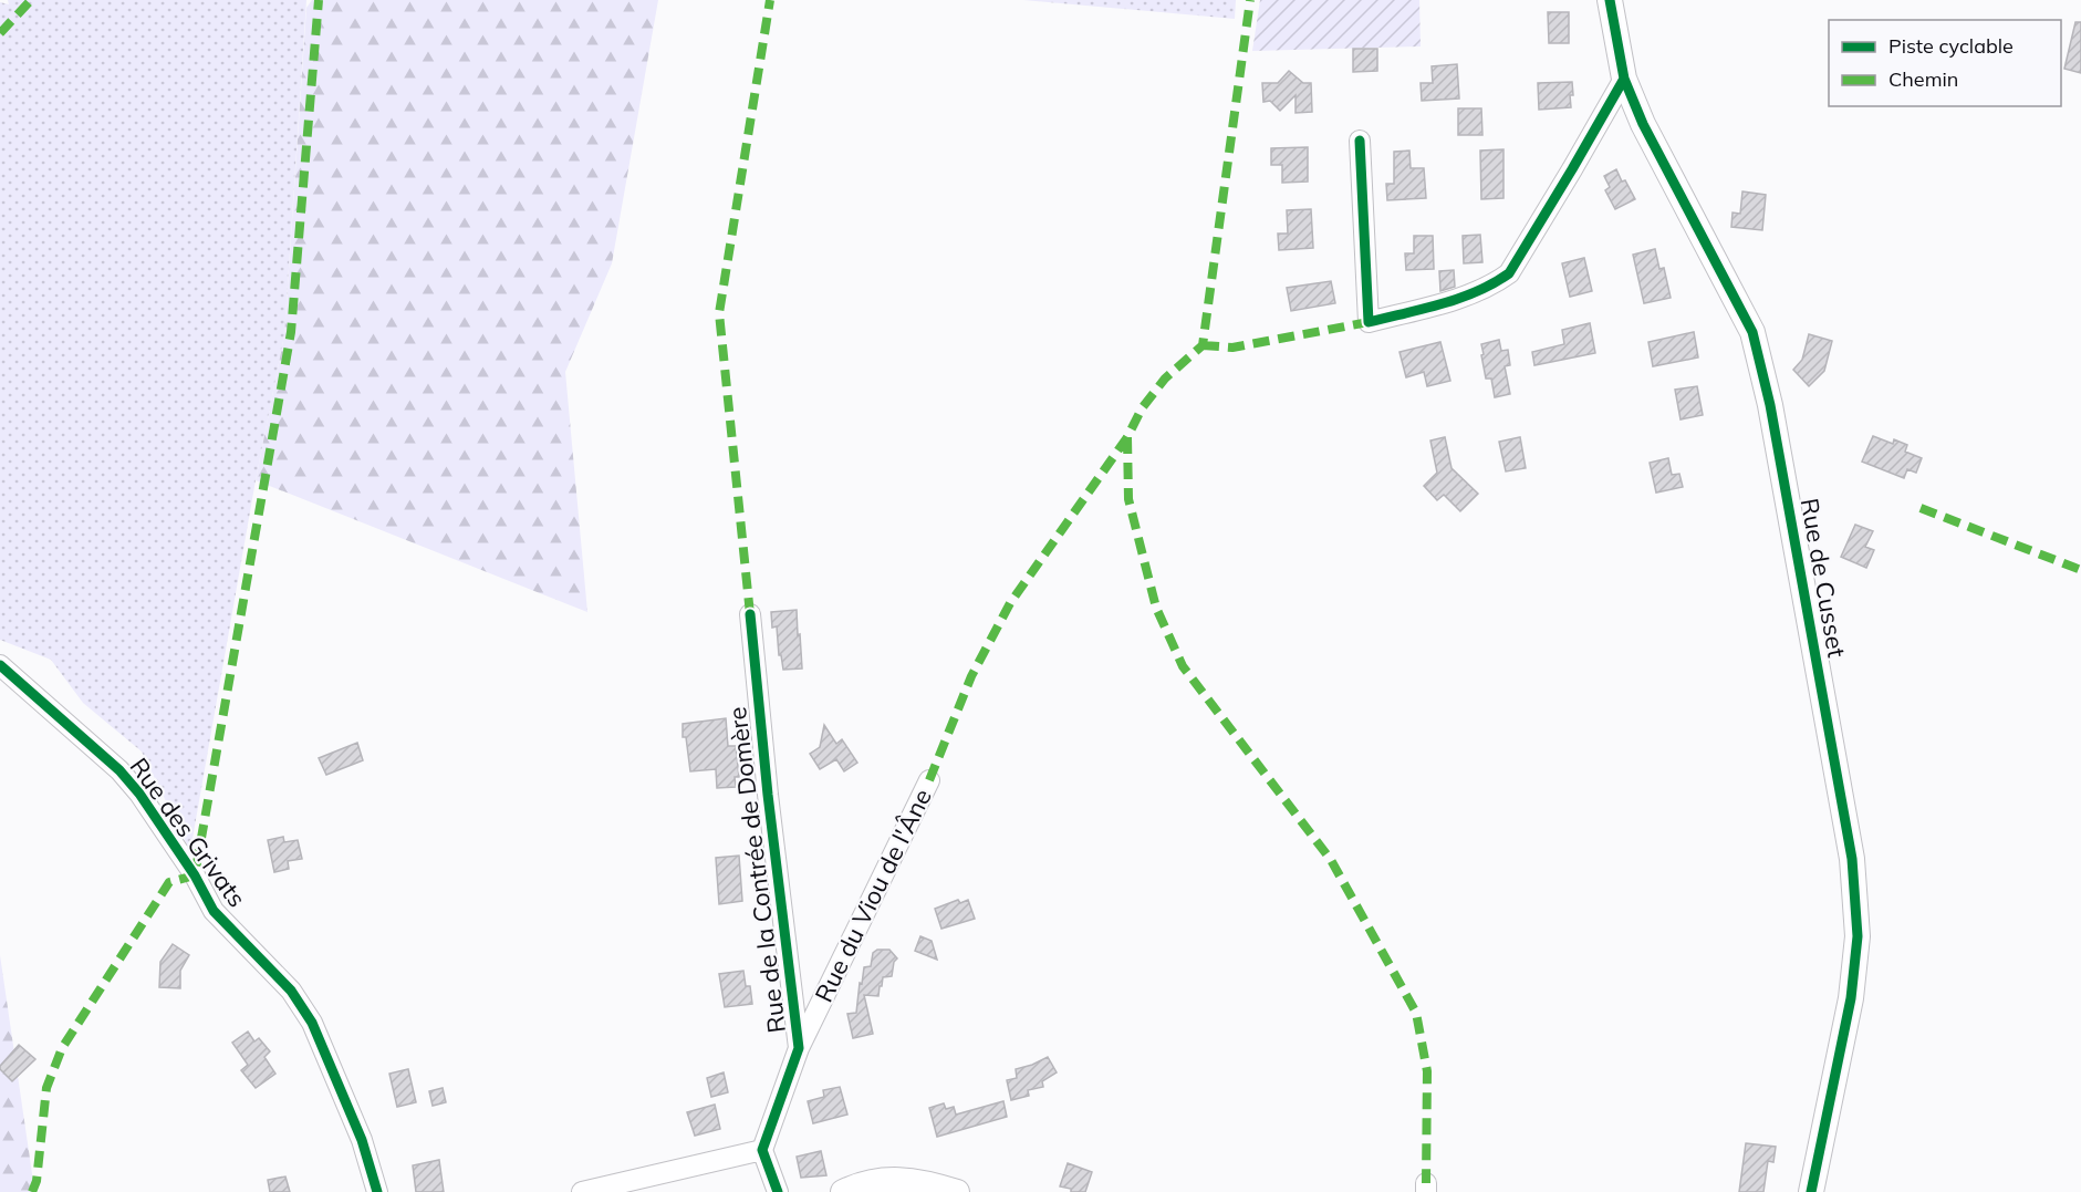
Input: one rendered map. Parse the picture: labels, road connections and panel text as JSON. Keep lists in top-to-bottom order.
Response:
{
  "streets": {
    "street": [
      "Rue de Cusset",
      "Rue des Grivats",
      "Rue de la Contrée de Domère",
      "Rue du Viou de l'Âne"
    ]
  },
  "crossings": [
    ["Rue de la Contrée de Domère", "Rue du Viou de l'Âne"]
  ],
  "legend": ["Piste cyclable", "Chemin"]
}
